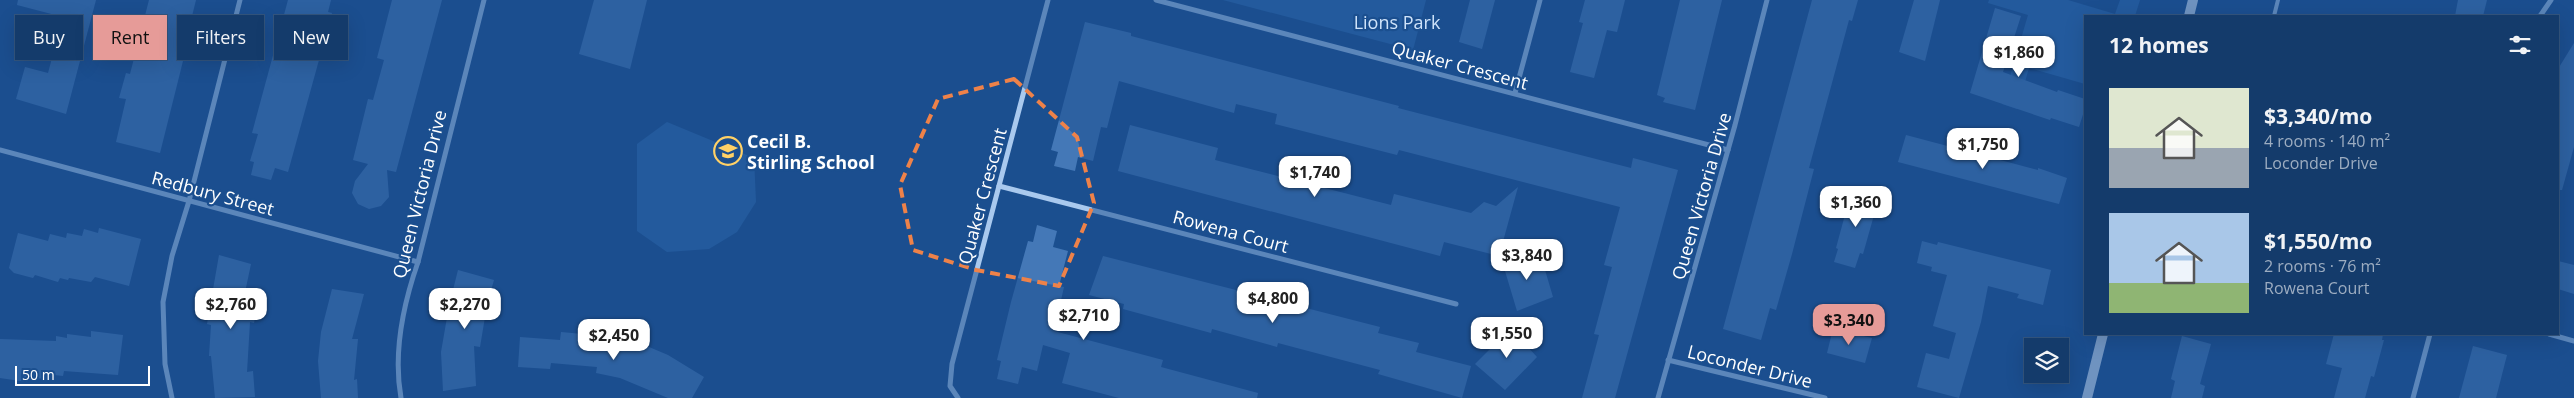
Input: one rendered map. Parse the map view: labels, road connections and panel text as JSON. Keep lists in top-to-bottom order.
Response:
{
  "streets": {
    "street": [
      "Quaker Crescent",
      "Redbury Street",
      "Queen Victoria Drive",
      "Rowena Court",
      "Loconder Drive"
    ]
  },
  "crossings": [
    ["Quaker Crescent", "Queen Victoria Drive"],
    ["Quaker Crescent", "Rowena Court"],
    ["Redbury Street", "Queen Victoria Drive"],
    ["Queen Victoria Drive", "Loconder Drive"]
  ],
  "parks": ["Lions Park"],
  "places": {
    "school or university": ["Cecil B. Stirling School"]
  },
  "scale_bar": "50 m",
  "page": {
    "chip": [
      "Buy",
      "Rent",
      "Filters",
      "New"
    ],
    "heading": "12 homes",
    "price": [
      "$1,860",
      "$1,750",
      "$1,740",
      "$1,360",
      "$3,840",
      "$4,800",
      "$2,760",
      "$2,270",
      "$2,710",
      "$3,340",
      "$1,550",
      "$2,450"
    ],
    "list": [
      {
        "name": "$3,340/mo",
        "note": "4 rooms · 140 m² · Loconder Drive"
      },
      {
        "name": "$1,550/mo",
        "note": "2 rooms · 76 m² · Rowena Court"
      }
    ],
    "scale": "50 m"
  }
}
